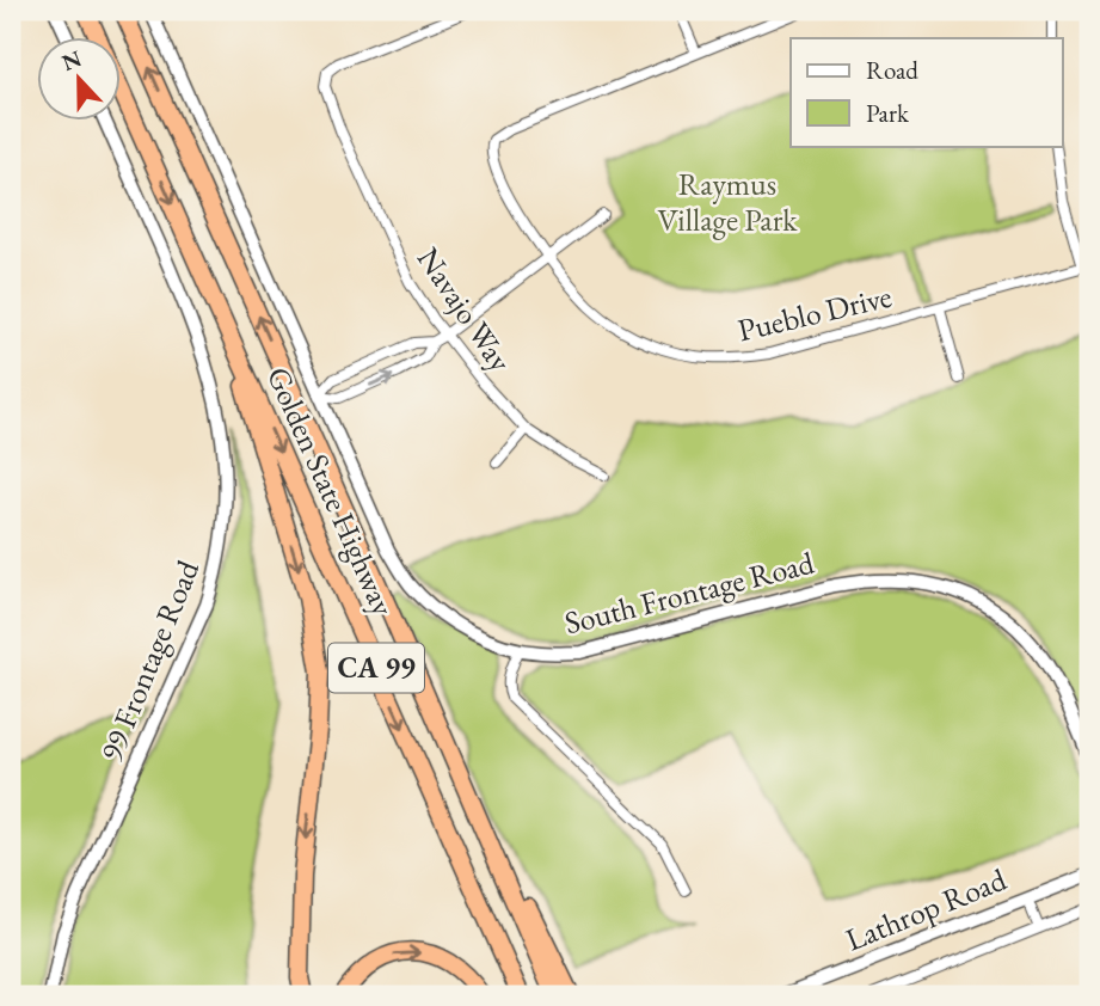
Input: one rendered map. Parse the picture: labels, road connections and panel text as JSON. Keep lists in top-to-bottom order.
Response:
{
  "streets": {
    "highway": ["Golden State Highway", "CA 99"],
    "street": [
      "Navajo Way",
      "Pueblo Drive",
      "South Frontage Road",
      "99 Frontage Road",
      "Lathrop Road"
    ]
  },
  "parks": ["Raymus Village Park"],
  "legend": ["Road", "Park"],
  "north": "top"
}
